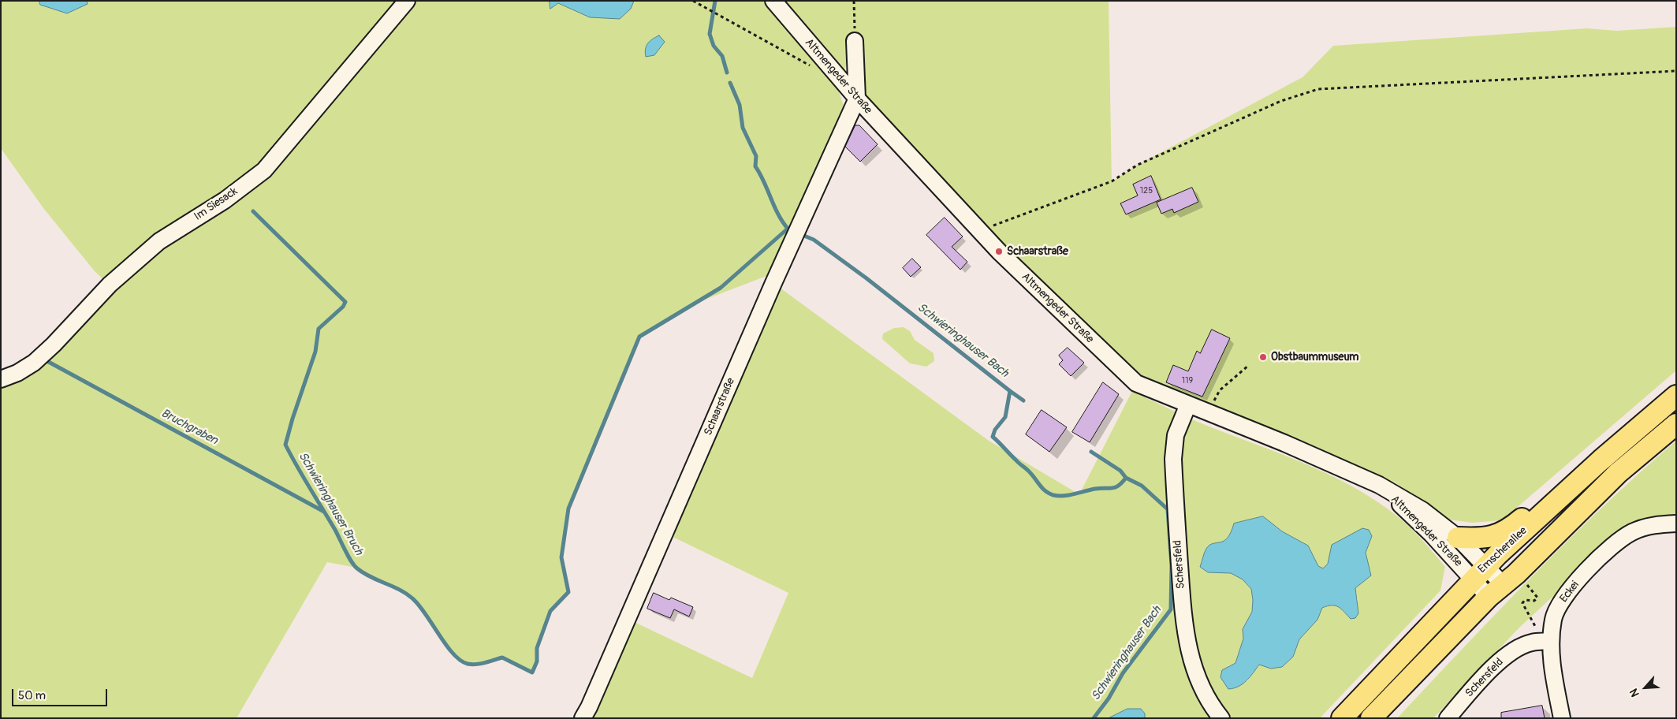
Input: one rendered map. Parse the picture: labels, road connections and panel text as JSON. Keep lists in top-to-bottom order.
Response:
{
  "streets": {
    "main road": ["Emscherallee"],
    "street": [
      "Altmengeder Straße",
      "Im Siesack",
      "Schaarstraße",
      "Schersfeld",
      "Eckei"
    ]
  },
  "crossings": [
    ["Altmengeder Straße", "Schaarstraße"],
    ["Altmengeder Straße", "Emscherallee"],
    ["Altmengeder Straße", "Schersfeld"],
    ["Schersfeld", "Eckei"]
  ],
  "water": ["Schwieringhauser Bach", "Bruchgraben", "Schwieringhauser Bruch"],
  "places": ["Schaarstraße", "Obstbaummuseum"],
  "house_numbers": ["125", "119"],
  "scale_bar": "50 m",
  "north": "bottom left"
}
